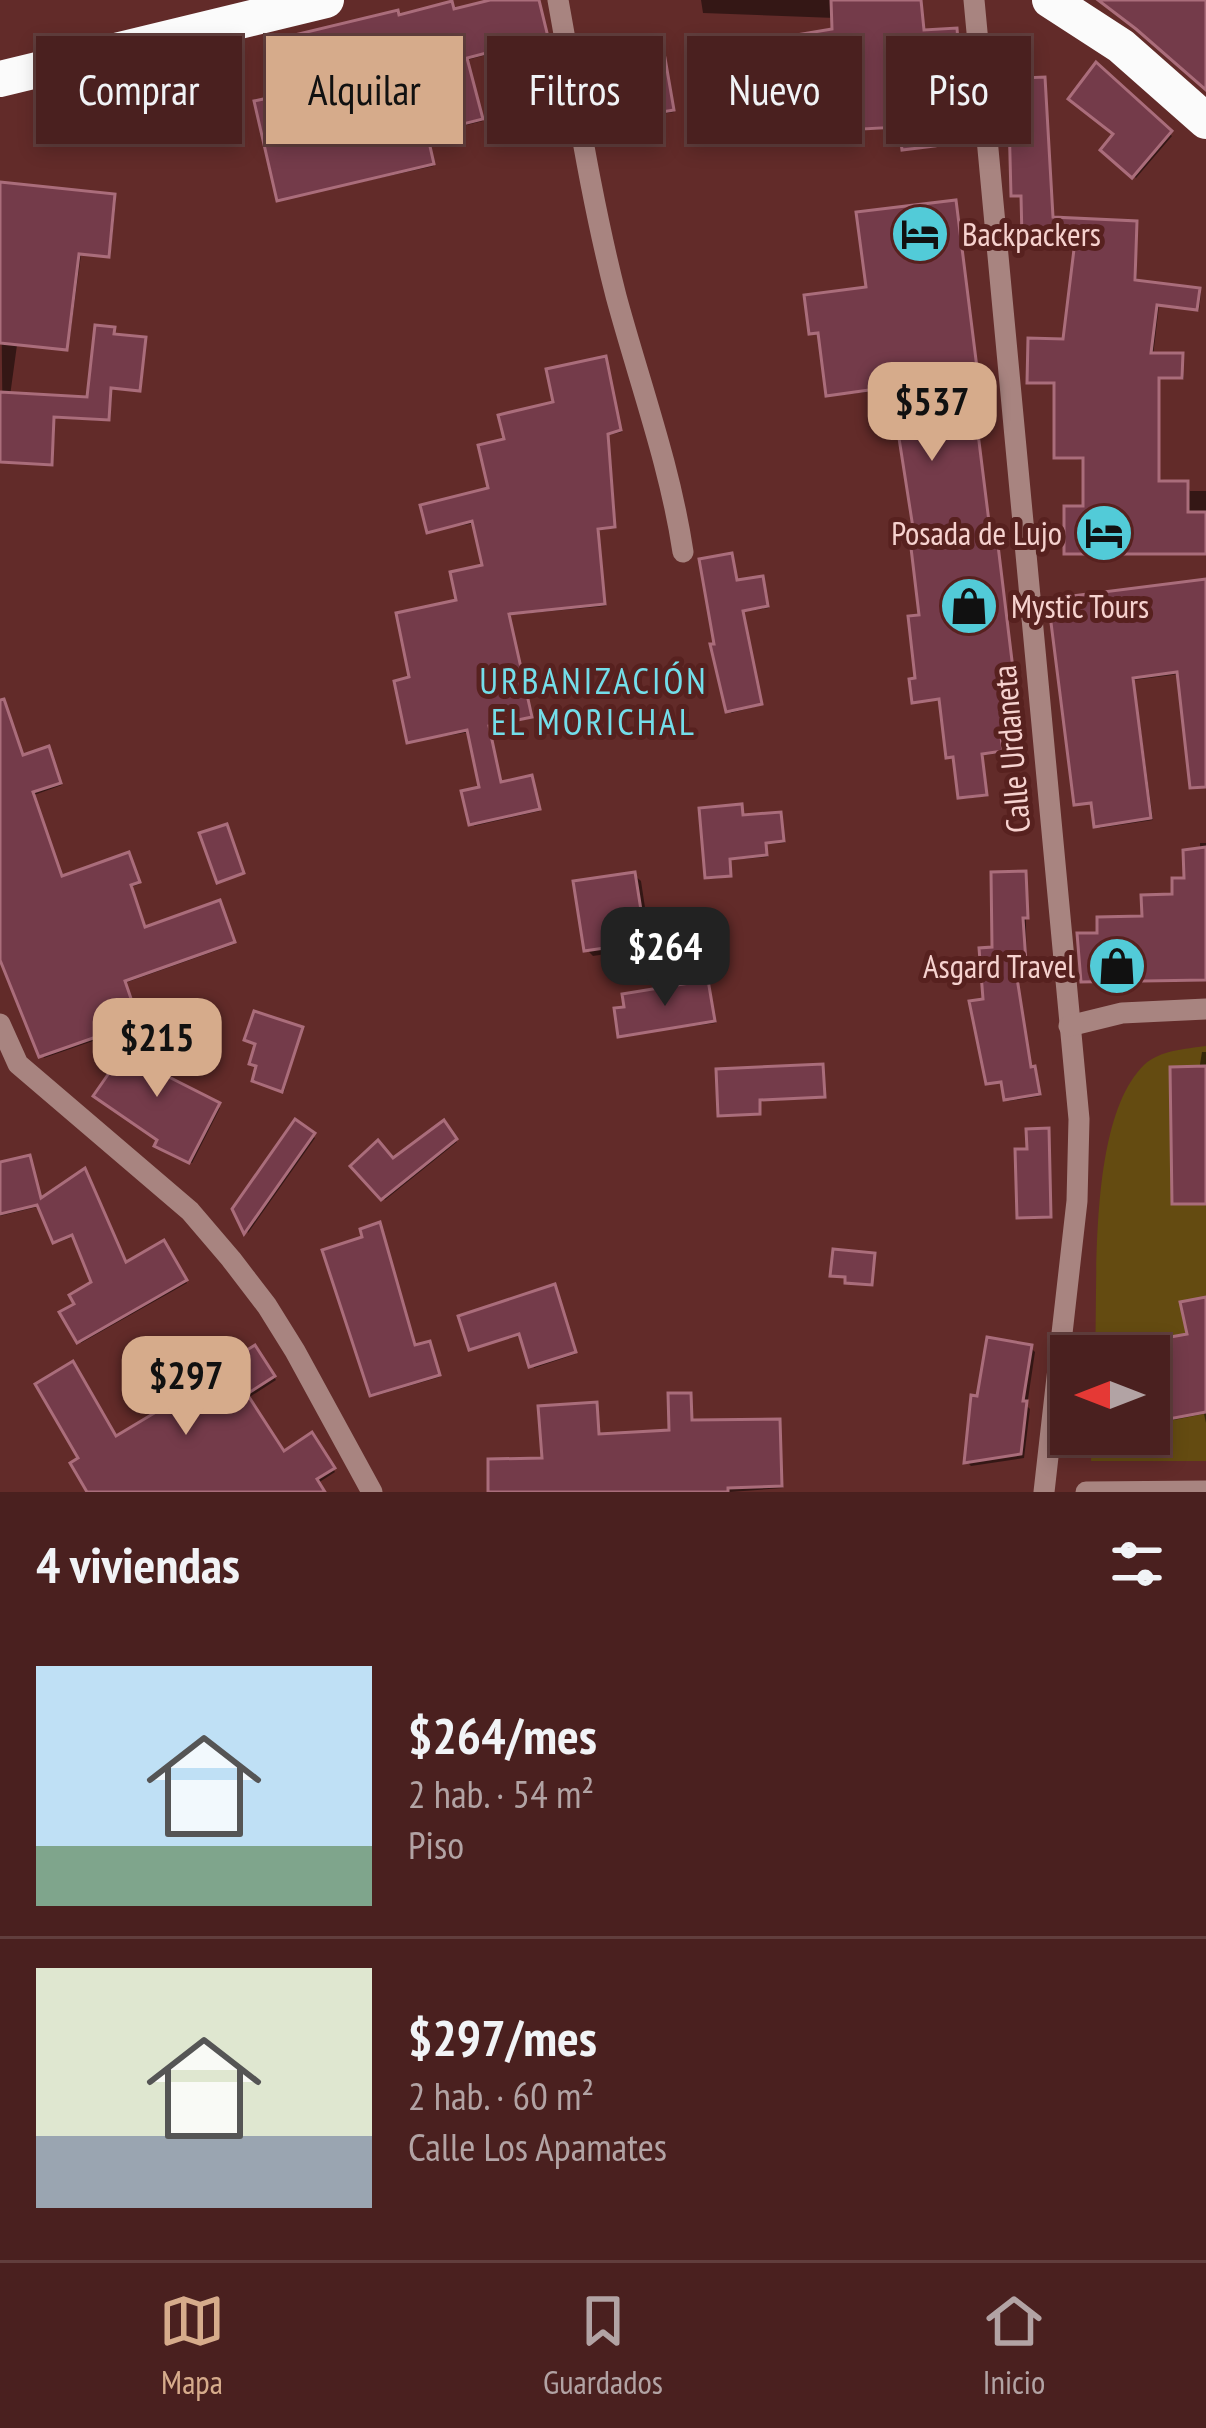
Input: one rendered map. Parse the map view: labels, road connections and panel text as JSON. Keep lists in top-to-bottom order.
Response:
{
  "streets": {
    "street": ["Calle Urdaneta"]
  },
  "districts": ["URBANIZACIÓN EL MORICHAL"],
  "places": {
    "hotel": ["Backpackers", "Posada de Lujo"],
    "shop": ["Mystic Tours", "Asgard Travel"]
  },
  "north": "left",
  "page": {
    "chip": [
      "Comprar",
      "Alquilar",
      "Filtros",
      "Nuevo",
      "Piso"
    ],
    "price": [
      "$537",
      "$264",
      "$215",
      "$297"
    ],
    "heading": "4 viviendas",
    "list": [
      {
        "name": "$264/mes",
        "note": "2 hab. · 54 m² · Piso"
      },
      {
        "name": "$297/mes",
        "note": "2 hab. · 60 m² · Calle Los Apamates"
      }
    ],
    "tabs": ["Mapa", "Guardados", "Inicio"]
  }
}
